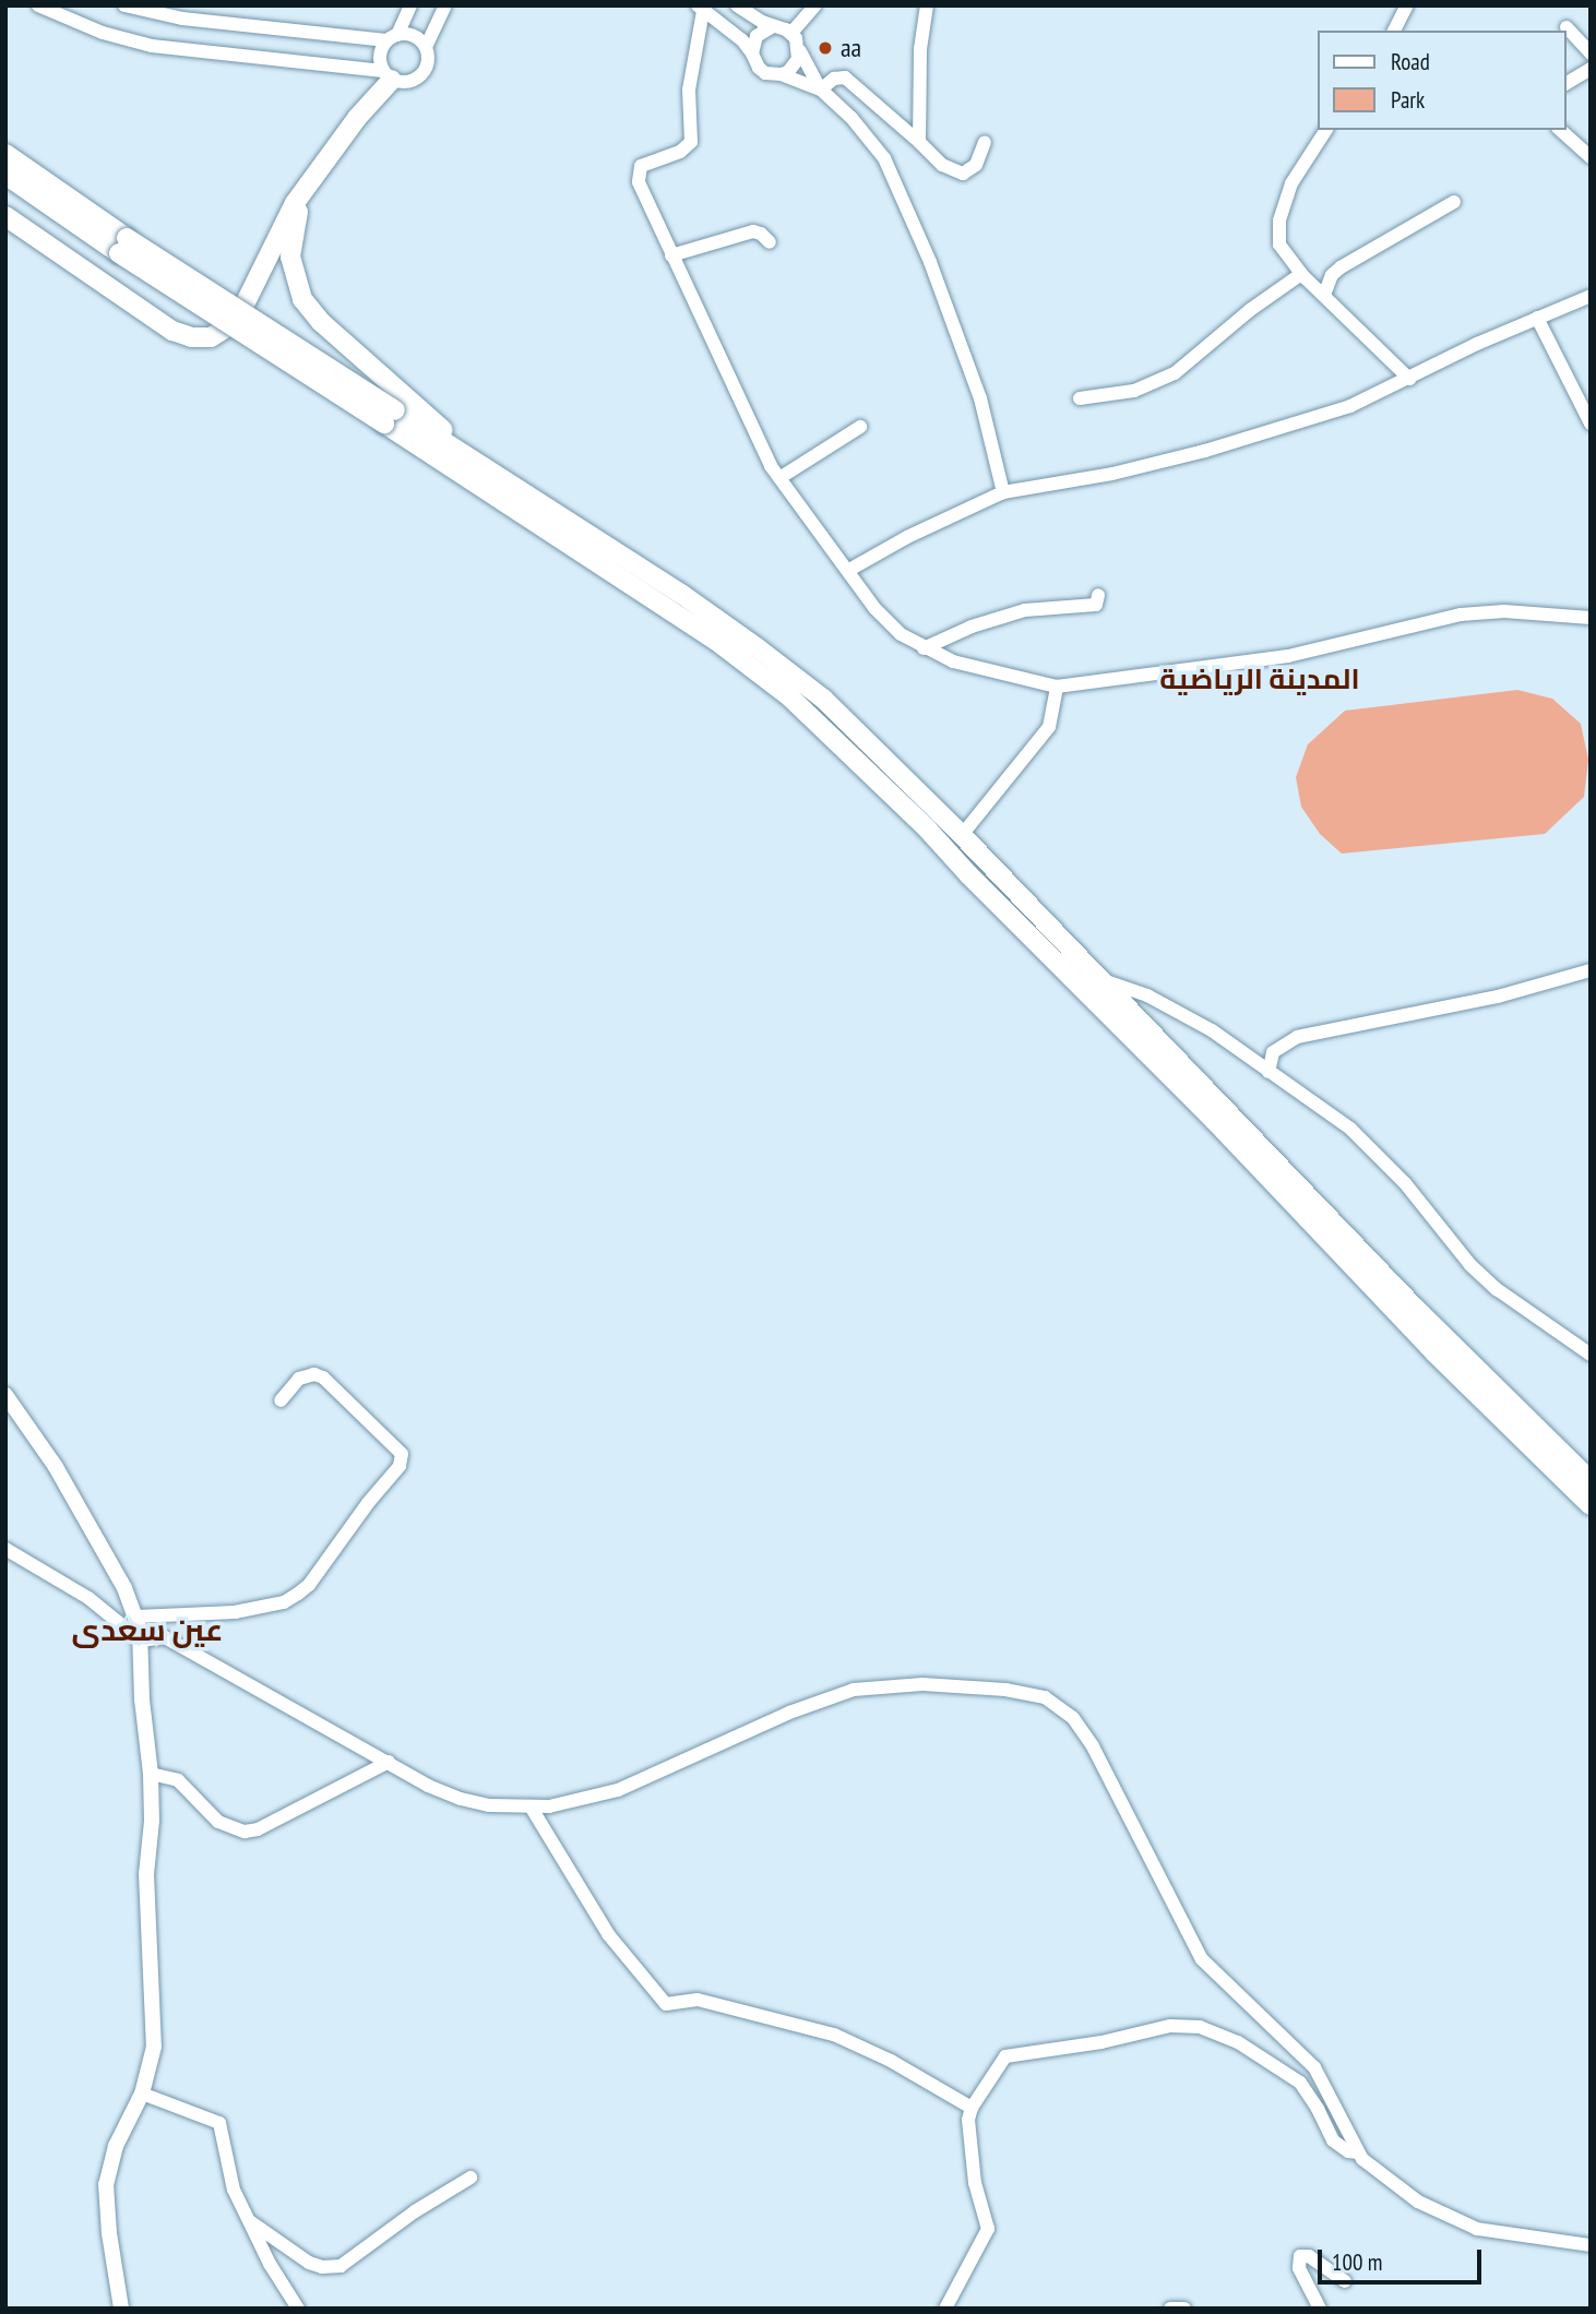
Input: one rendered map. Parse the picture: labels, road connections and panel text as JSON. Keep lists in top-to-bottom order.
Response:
{
  "districts": ["المدينة الرياضية", "عين سعدى"],
  "places": ["aa"],
  "legend": ["Road", "Park"],
  "scale_bar": "100 m"
}
